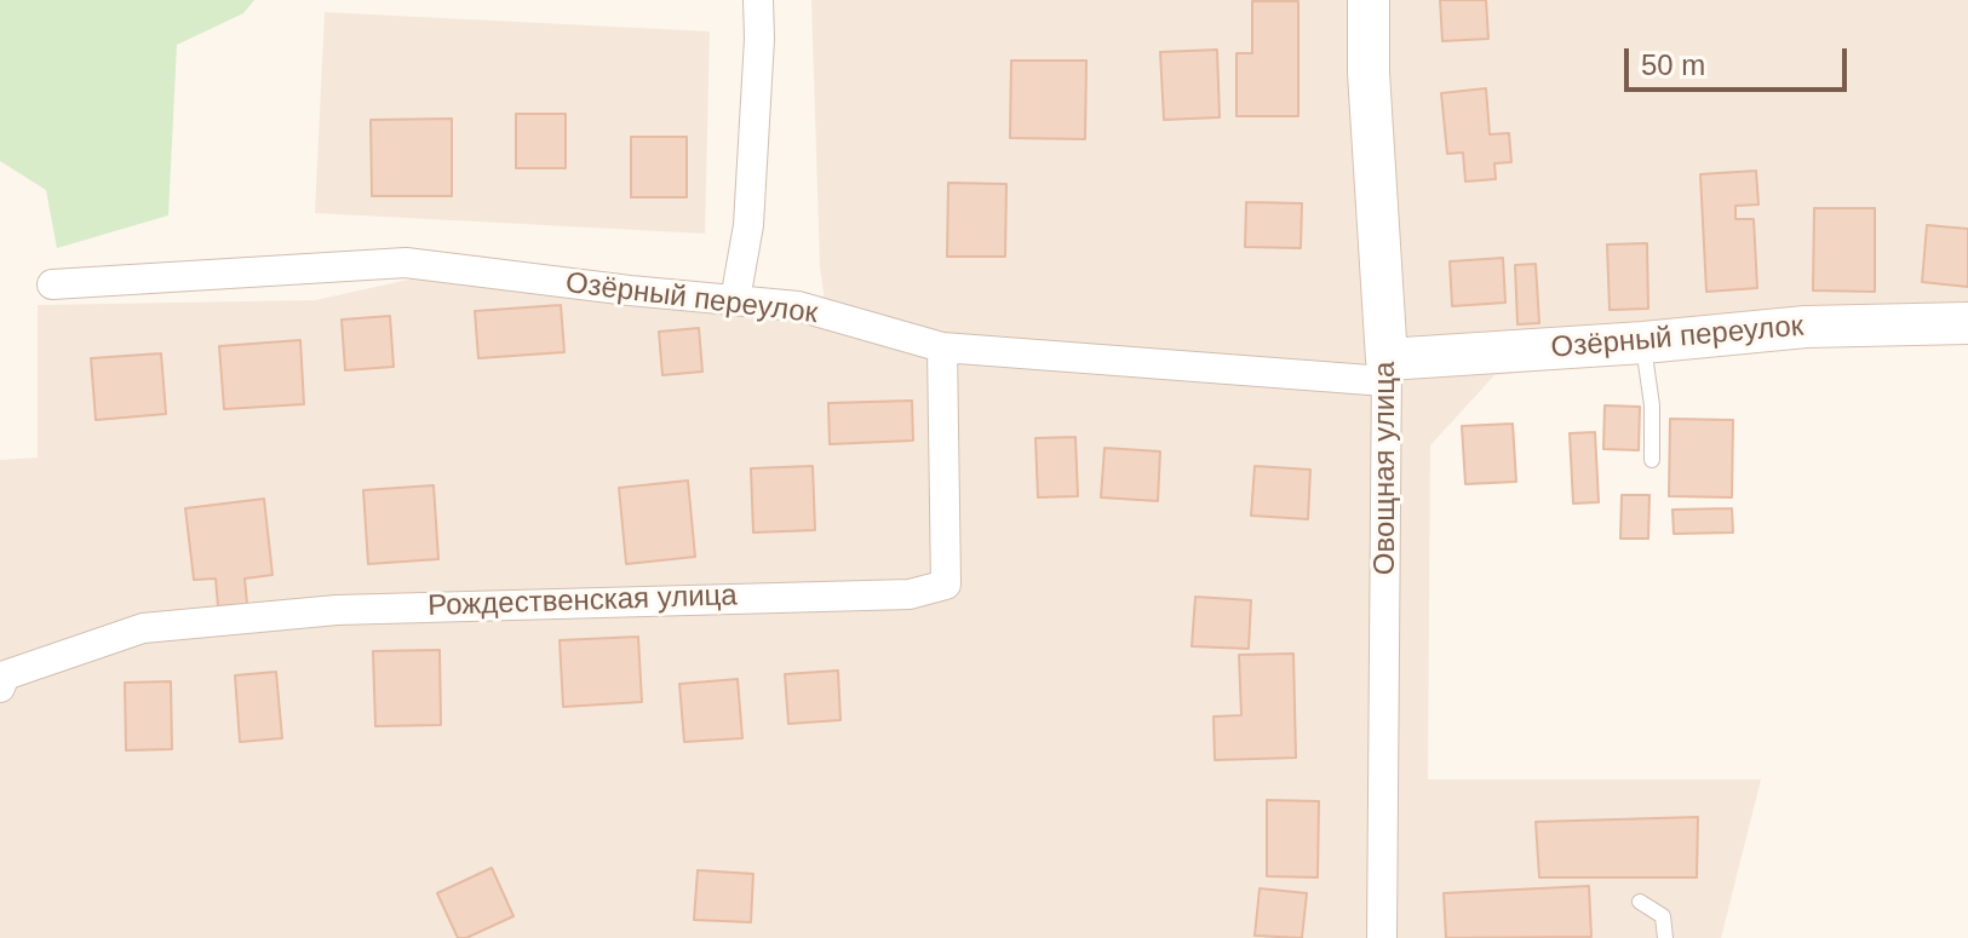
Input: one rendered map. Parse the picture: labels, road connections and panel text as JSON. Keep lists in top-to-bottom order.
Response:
{
  "streets": {
    "street": ["Озёрный переулок", "Овощная улица", "Рождественская улица"]
  },
  "crossings": [
    ["Озёрный переулок", "Овощная улица"],
    ["Озёрный переулок", "Рождественская улица"]
  ],
  "scale_bar": "50 m"
}
